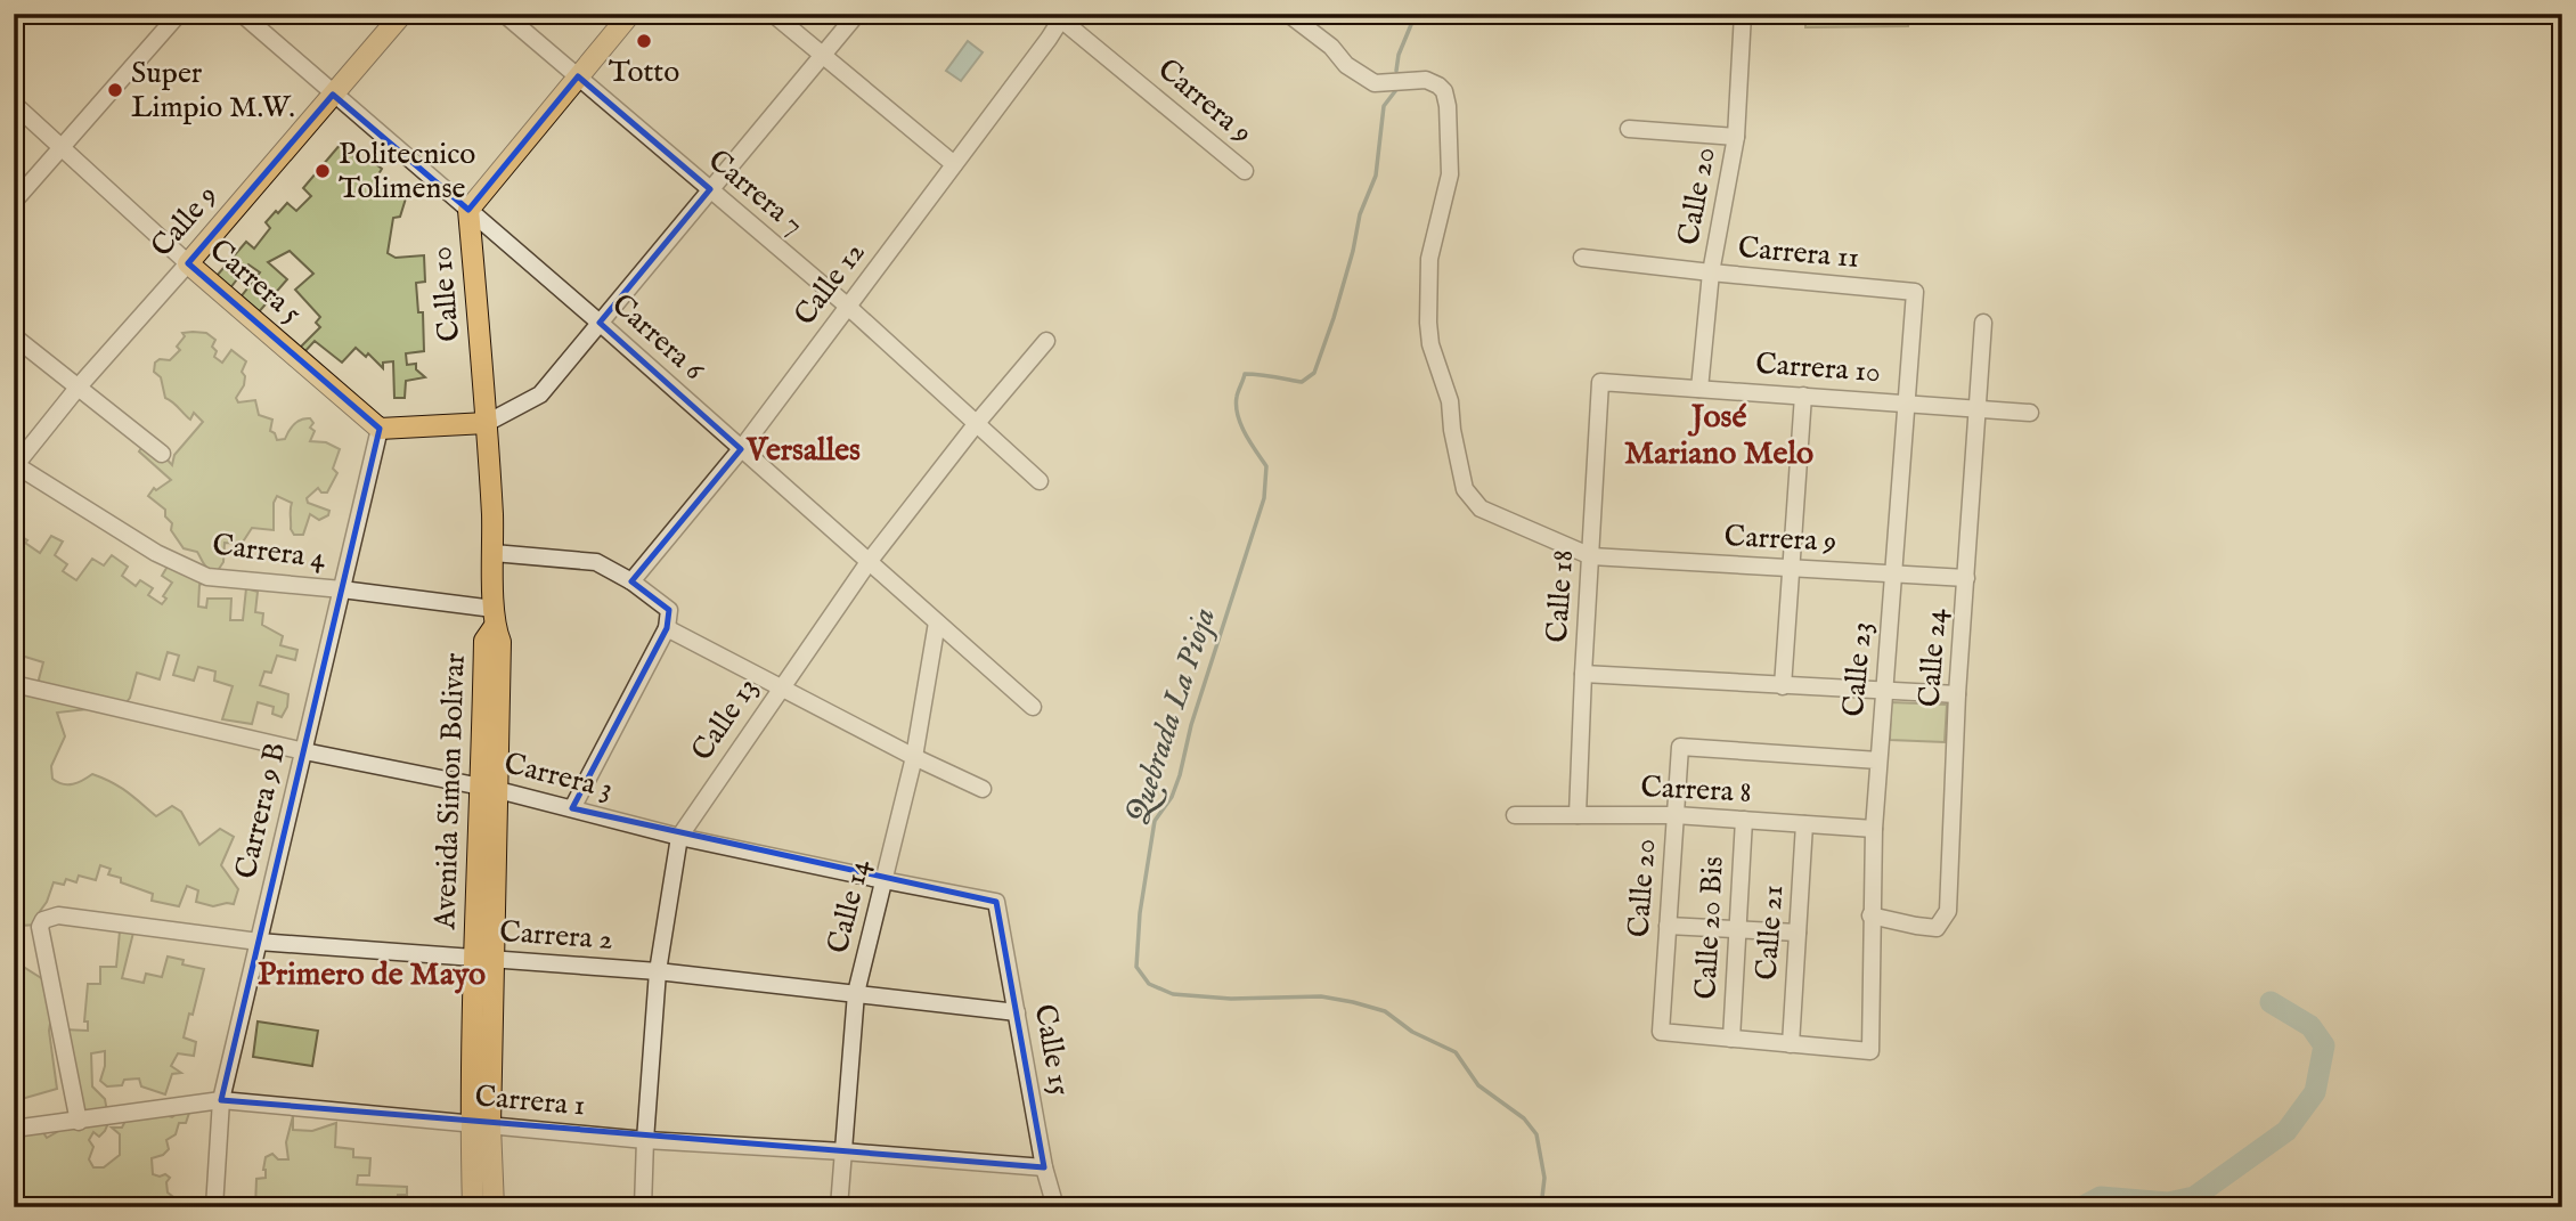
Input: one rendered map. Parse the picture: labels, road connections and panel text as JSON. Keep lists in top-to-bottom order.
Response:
{
  "streets": {
    "main road": [
      "Calle 9",
      "Carrera 5",
      "Calle 10",
      "Avenida Simon Bolivar"
    ],
    "street": [
      "Carrera 9",
      "Carrera 7",
      "Calle 20",
      "Carrera 11",
      "Calle 12",
      "Carrera 6",
      "Carrera 10",
      "Carrera 4",
      "Calle 18",
      "Calle 24",
      "Calle 23",
      "Calle 13",
      "Carrera 3",
      "Carrera 8",
      "Carrera 9 B",
      "Calle 14",
      "Calle 20 Bis",
      "Calle 21",
      "Carrera 2",
      "Calle 15",
      "Carrera 1"
    ]
  },
  "crossings": [
    ["Carrera 9", "Calle 12"],
    ["Carrera 9", "Calle 18"],
    ["Carrera 9", "Calle 24"],
    ["Carrera 9", "Calle 23"],
    ["Carrera 7", "Calle 12"],
    ["Carrera 7", "Calle 10"],
    ["Carrera 7", "Calle 13"],
    ["Calle 20", "Carrera 11"],
    ["Calle 20", "Carrera 10"],
    ["Calle 20", "Calle 23"],
    ["Calle 20", "Carrera 8"],
    ["Calle 20", "Calle 20 Bis"],
    ["Calle 9", "Carrera 5"],
    ["Calle 9", "Carrera 6"],
    ["Calle 9", "Carrera 4"],
    ["Carrera 11", "Calle 23"],
    ["Carrera 5", "Carrera 9 B"],
    ["Calle 12", "Carrera 6"],
    ["Calle 10", "Carrera 6"],
    ["Calle 10", "Carrera 4"],
    ["Calle 10", "Avenida Simon Bolivar"],
    ["Carrera 6", "Calle 13"],
    ["Carrera 6", "Calle 14"],
    ["Carrera 10", "Calle 18"],
    ["Carrera 10", "Calle 24"],
    ["Carrera 10", "Calle 23"],
    ["Carrera 4", "Avenida Simon Bolivar"],
    ["Carrera 4", "Carrera 9 B"],
    ["Calle 18", "Carrera 8"],
    ["Calle 24", "Calle 23"],
    ["Calle 23", "Carrera 8"],
    ["Calle 23", "Calle 21"],
    ["Calle 13", "Carrera 3"],
    ["Calle 13", "Carrera 2"],
    ["Calle 13", "Carrera 1"],
    ["Carrera 3", "Avenida Simon Bolivar"],
    ["Carrera 3", "Carrera 9 B"],
    ["Carrera 3", "Calle 14"],
    ["Carrera 3", "Calle 15"],
    ["Carrera 8", "Calle 20 Bis"],
    ["Carrera 8", "Calle 21"],
    ["Avenida Simon Bolivar", "Carrera 2"],
    ["Avenida Simon Bolivar", "Carrera 1"],
    ["Carrera 9 B", "Carrera 2"],
    ["Carrera 9 B", "Carrera 1"],
    ["Calle 14", "Carrera 2"],
    ["Calle 14", "Carrera 1"],
    ["Carrera 2", "Calle 15"],
    ["Carrera 2", "Carrera 1"],
    ["Calle 15", "Carrera 1"]
  ],
  "districts": ["José Mariano Melo", "Versalles", "Primero de Mayo"],
  "water": ["Quebrada La Pioja"],
  "places": ["Totto", "Super Limpio M.W.", "Politecnico Tolimense"]
}
